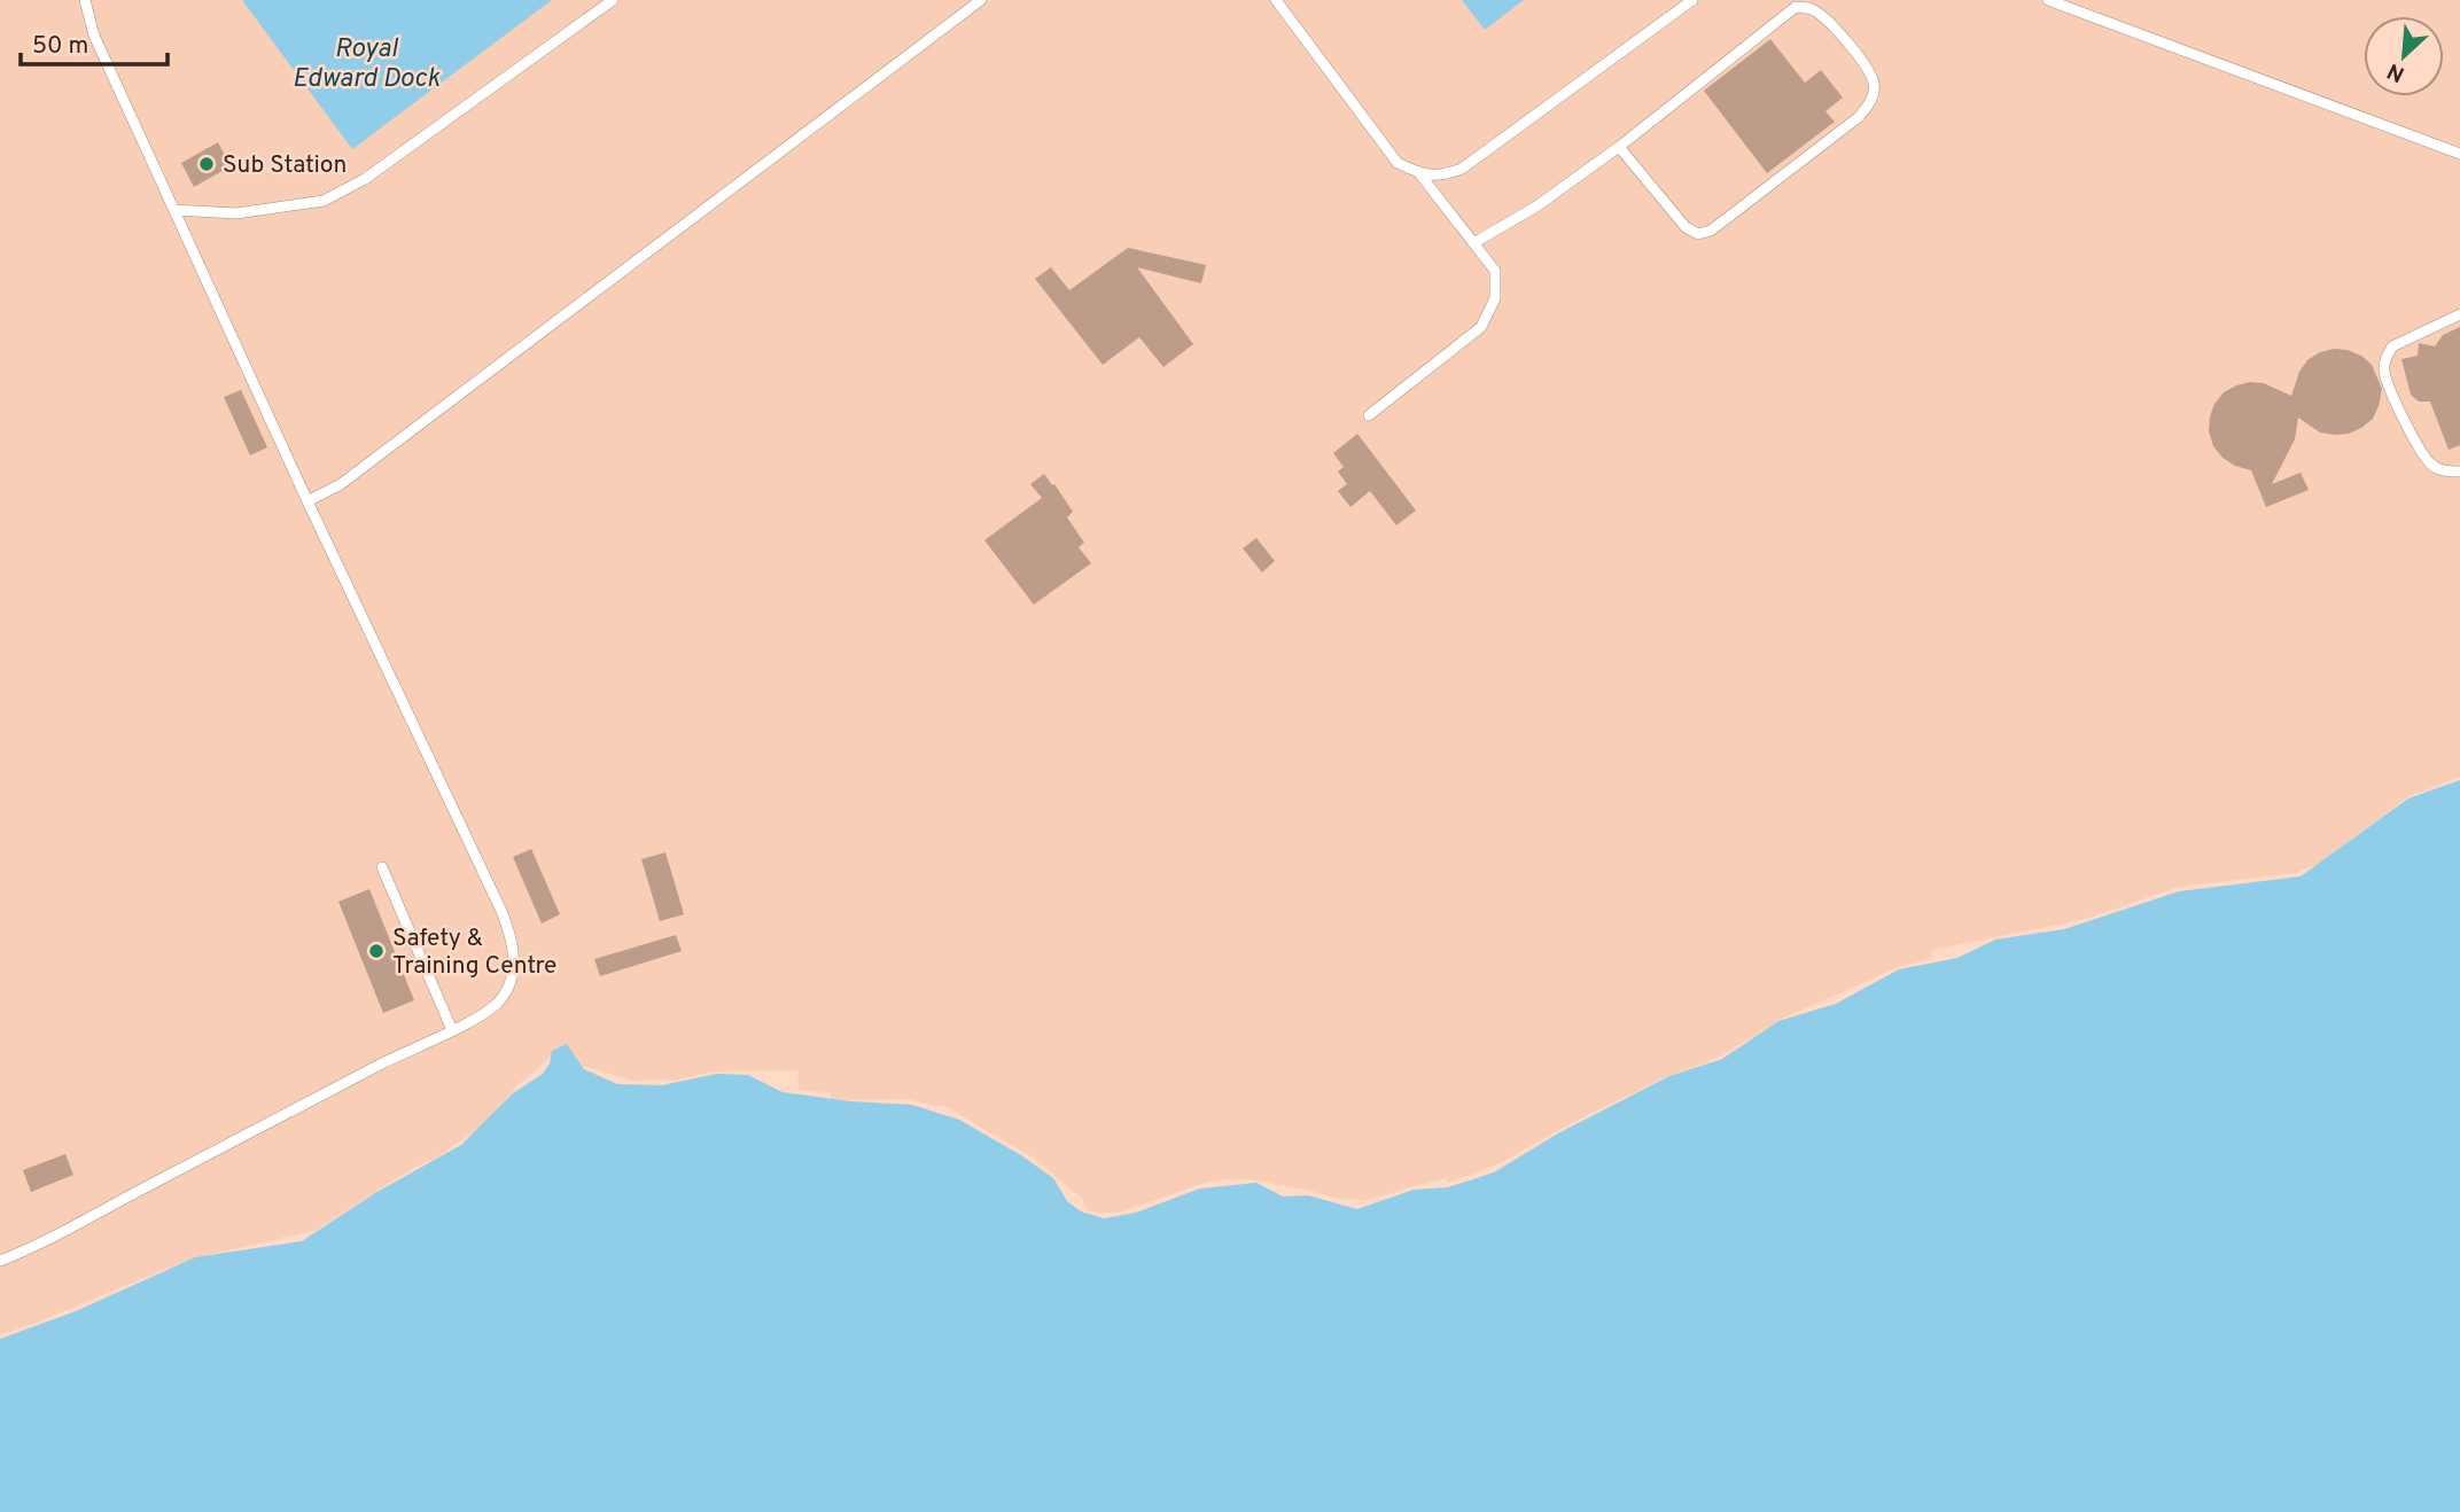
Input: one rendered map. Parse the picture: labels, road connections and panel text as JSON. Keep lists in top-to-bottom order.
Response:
{
  "water": ["Royal Edward Dock"],
  "places": ["Sub Station", "Safety & Training Centre"],
  "scale_bar": "50 m",
  "north": "bottom left"
}
